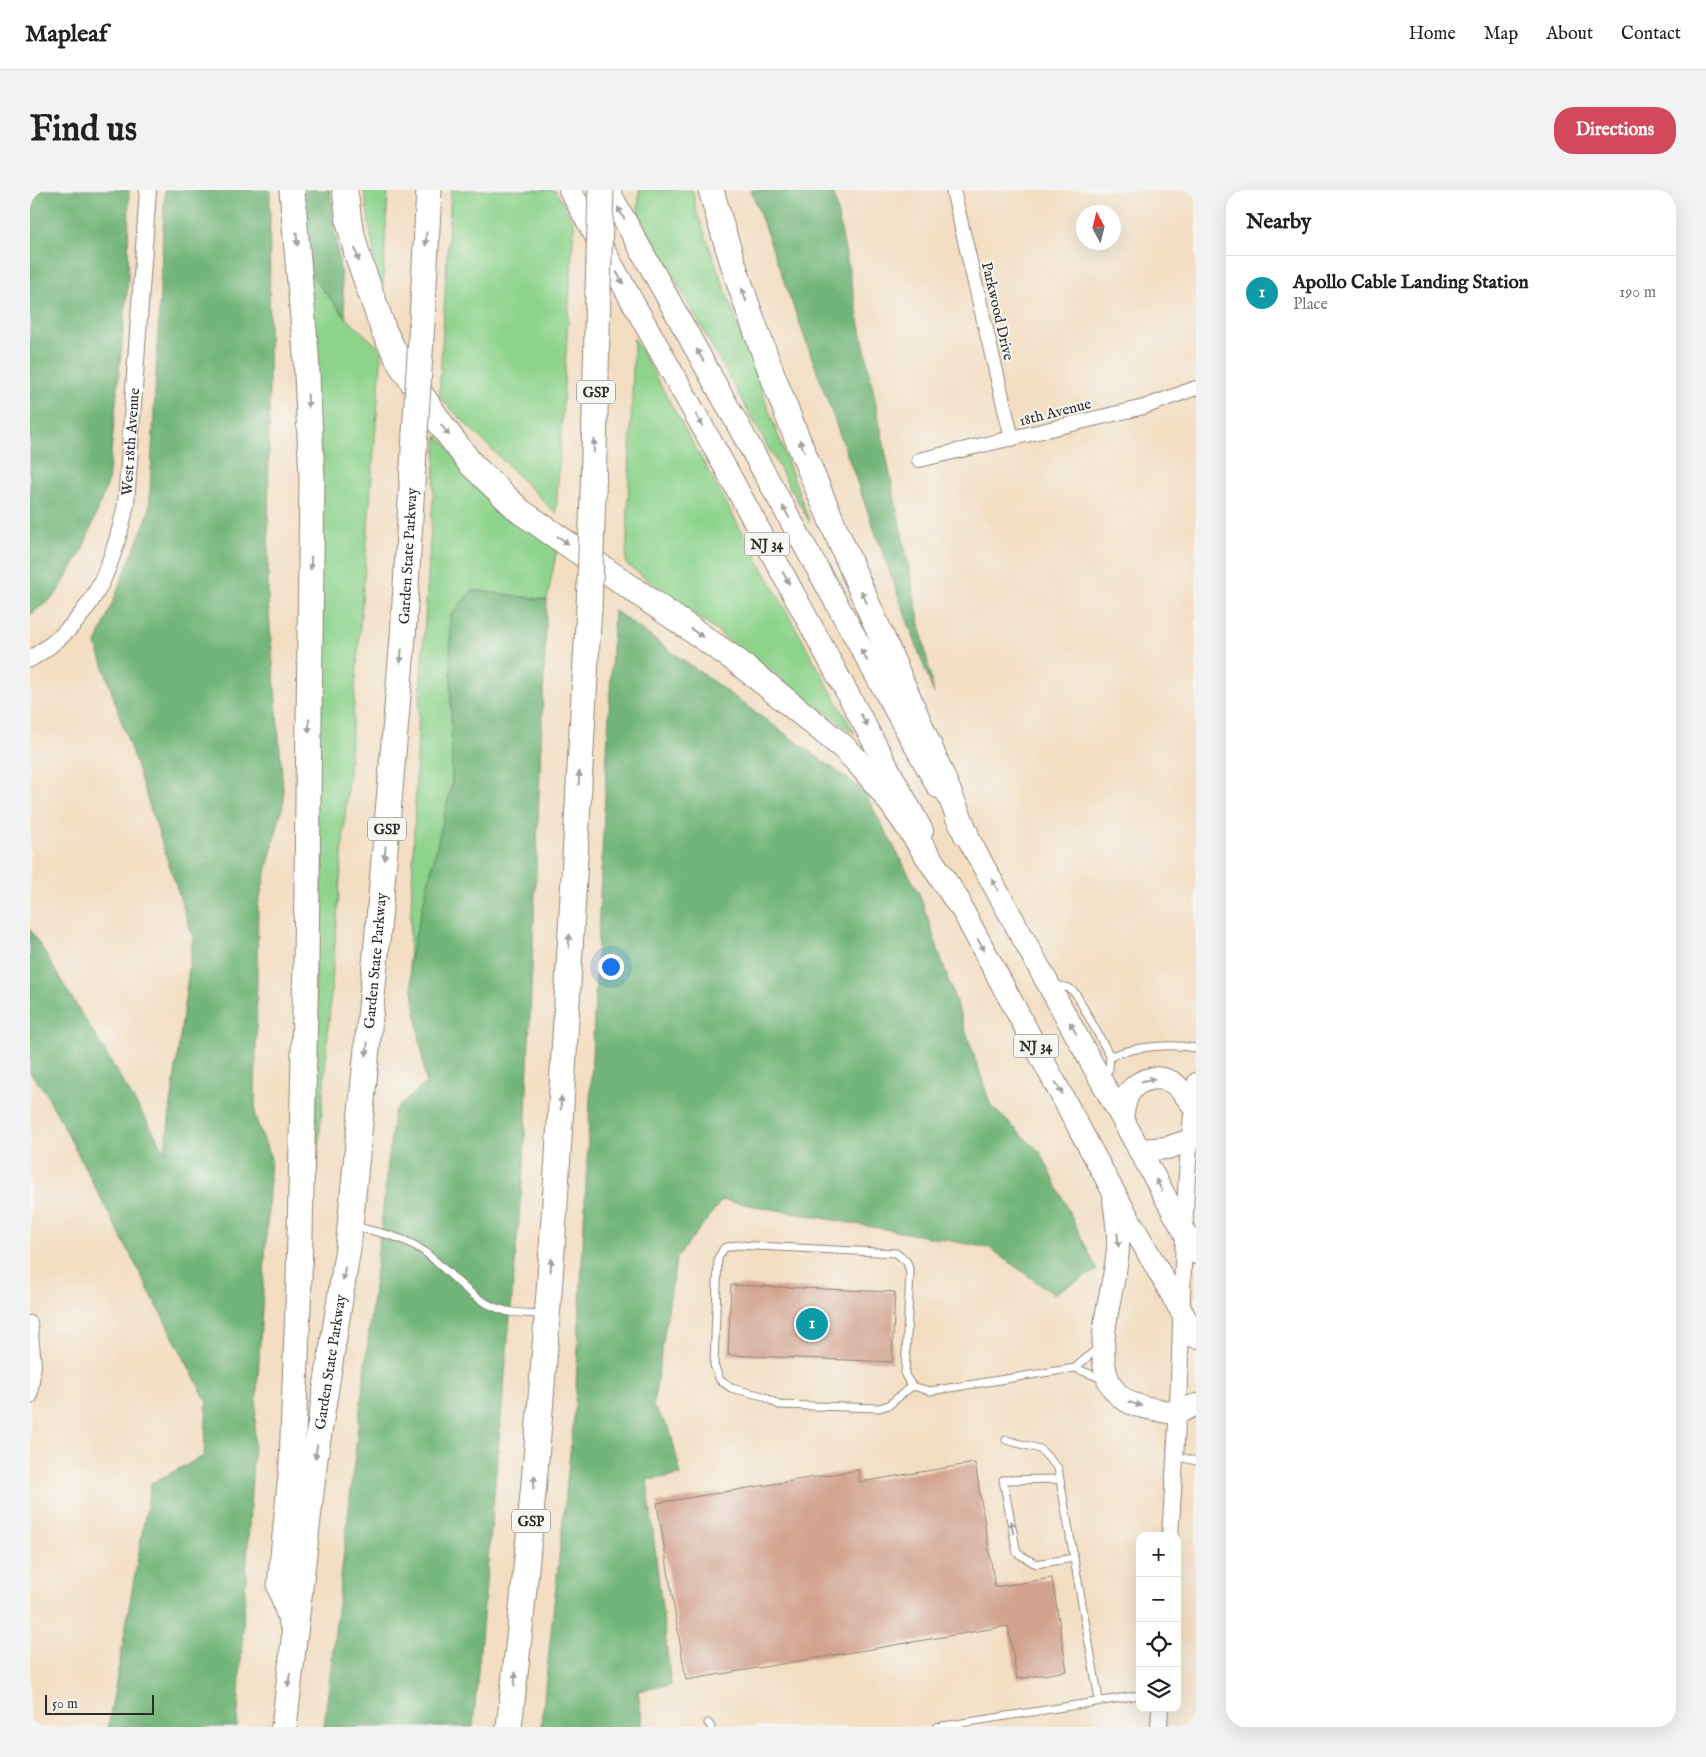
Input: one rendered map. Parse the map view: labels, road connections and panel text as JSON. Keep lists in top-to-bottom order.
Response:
{
  "streets": {
    "highway": ["GSP", "NJ 34", "Garden State Parkway"],
    "street": ["Parkwood Drive", "18th Avenue", "West 18th Avenue"]
  },
  "crossings": [
    ["Parkwood Drive", "18th Avenue"]
  ],
  "scale_bar": "50 m",
  "north": "top",
  "page": {
    "header": "Mapleaf",
    "nav": [
      "Home",
      "Map",
      "About",
      "Contact"
    ],
    "buttons": "Directions",
    "title": "Find us",
    "heading": "Nearby",
    "list": [
      {
        "mark": "1",
        "name": "Apollo Cable Landing Station",
        "note": "Place",
        "value": "190 m"
      }
    ],
    "pins": "1",
    "map_buttons": ["+", "−"],
    "scale": "50 m"
  }
}
